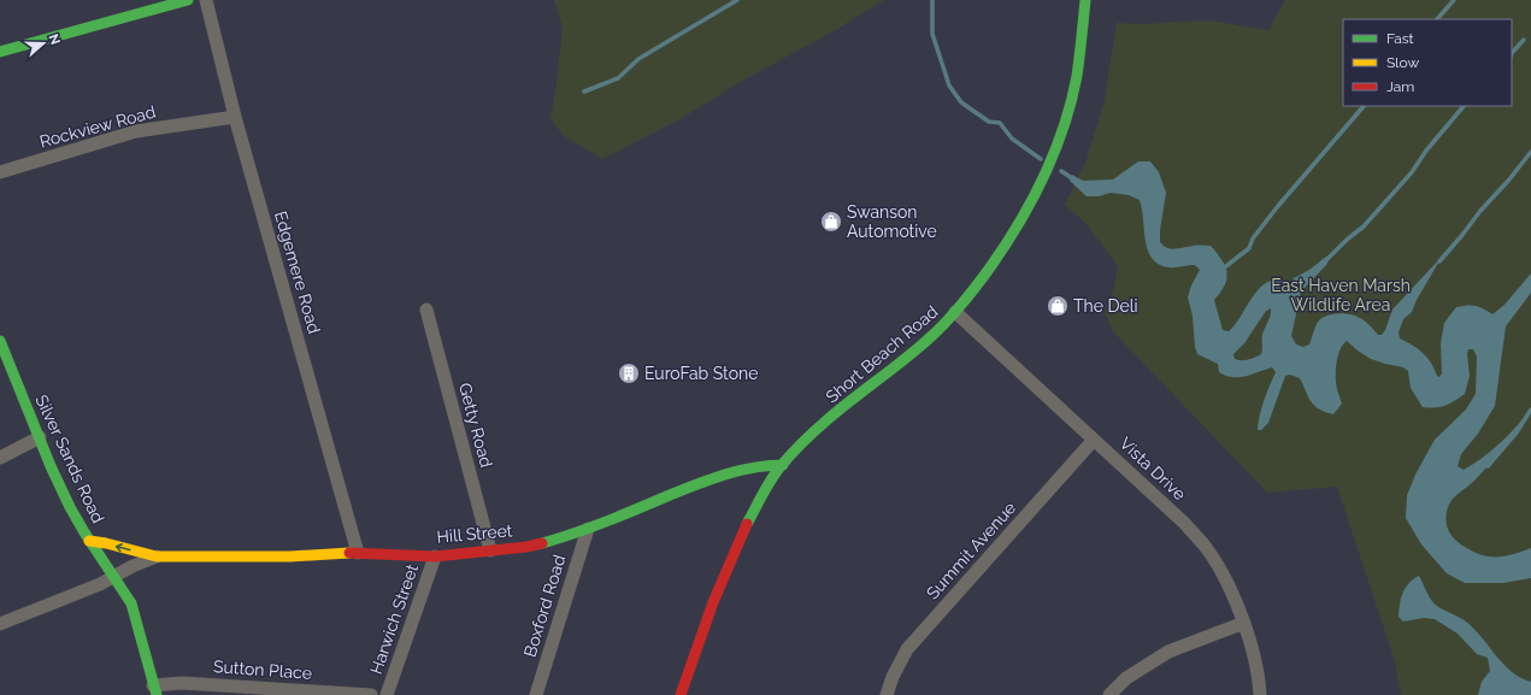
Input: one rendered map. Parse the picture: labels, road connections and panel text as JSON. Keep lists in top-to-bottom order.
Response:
{
  "streets": {
    "main road": ["Short Beach Road", "Silver Sands Road", "Hill Street"],
    "street": [
      "Rockview Road",
      "Edgemere Road",
      "Getty Road",
      "Vista Drive",
      "Summit Avenue",
      "Boxford Road",
      "Harwich Street",
      "Sutton Place"
    ]
  },
  "crossings": [
    ["Rockview Road", "Edgemere Road"],
    ["Edgemere Road", "Hill Street"],
    ["Short Beach Road", "Vista Drive"],
    ["Short Beach Road", "Hill Street"],
    ["Getty Road", "Hill Street"],
    ["Silver Sands Road", "Hill Street"],
    ["Silver Sands Road", "Sutton Place"],
    ["Vista Drive", "Summit Avenue"],
    ["Hill Street", "Boxford Road"],
    ["Hill Street", "Harwich Street"]
  ],
  "parks": ["East Haven Marsh Wildlife Area"],
  "places": {
    "shop": ["Swanson Automotive", "The Deli"],
    "building": ["EuroFab Stone"]
  },
  "legend": ["Fast", "Slow", "Jam"],
  "north": "right"
}
